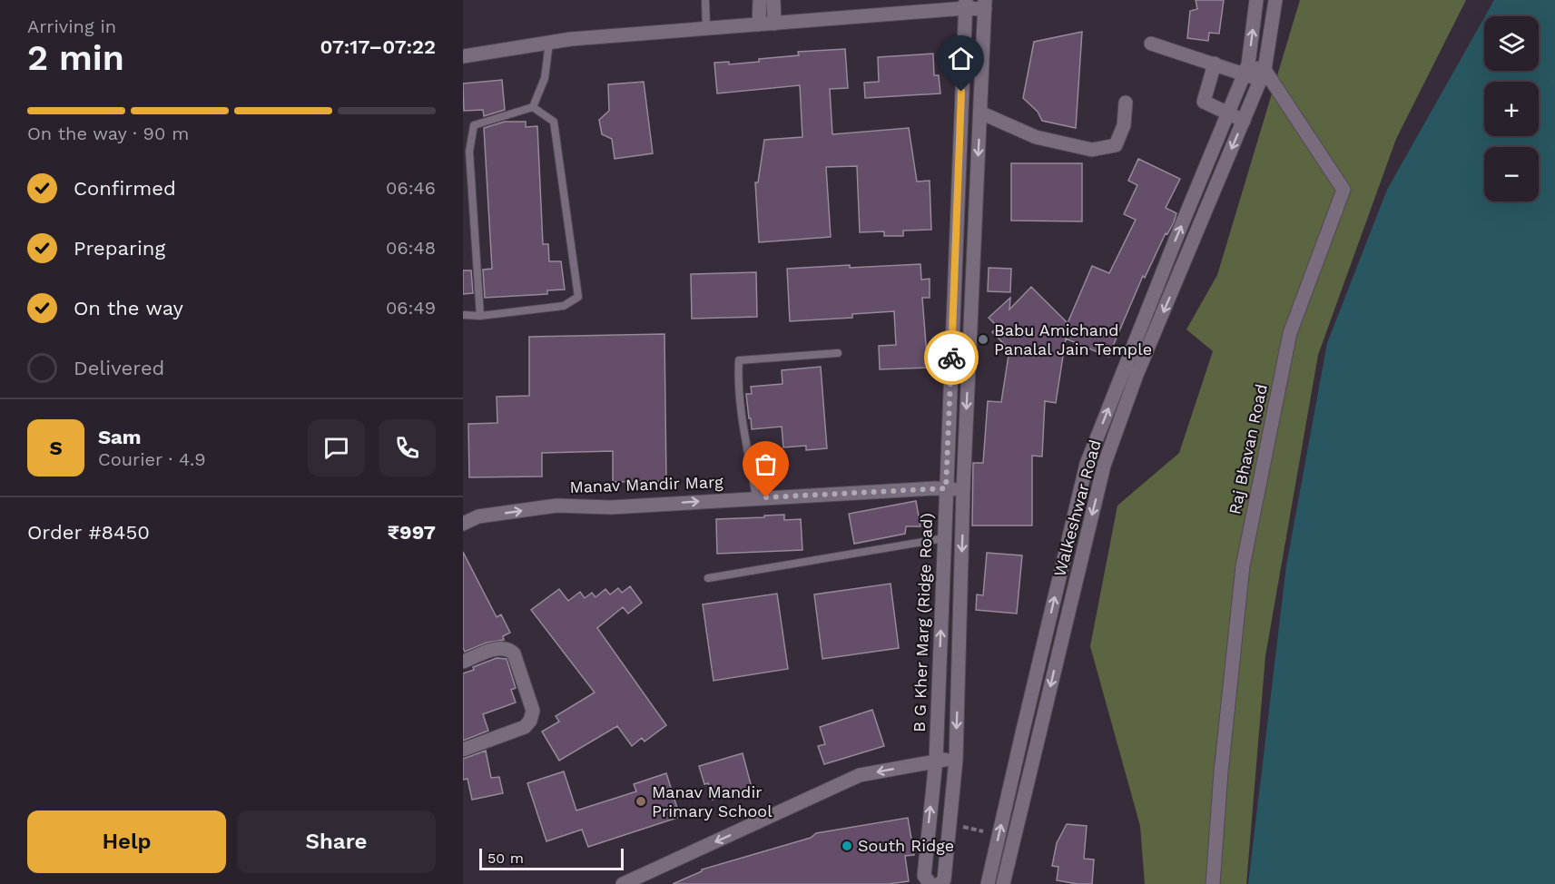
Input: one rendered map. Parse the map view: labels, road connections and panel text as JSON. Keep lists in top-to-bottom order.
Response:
{
  "streets": {
    "main road": [
      "Raj Bhavan Road",
      "Manav Mandir Marg",
      "Walkeshwar Road",
      "B G Kher Marg (Ridge Road)"
    ]
  },
  "crossings": [
    ["Raj Bhavan Road", "Walkeshwar Road"],
    ["Manav Mandir Marg", "B G Kher Marg (Ridge Road)"]
  ],
  "one_way": ["Manav Mandir Marg"],
  "places": ["Babu Amichand Panalal Jain Temple", "Manav Mandir Primary School", "South Ridge"],
  "scale_bar": "50 m",
  "page": {
    "heading": ["2 min", "Arriving in", "07:17–07:22"],
    "panel": [
      "Sam",
      "Courier · 4.9",
      "Order #8450",
      "₹997"
    ],
    "map_buttons": ["+", "−"],
    "bar": "On the way · 90 m",
    "list": [
      ["Confirmed", "06:46"],
      ["Preparing", "06:48"],
      ["On the way", "06:49"],
      "Delivered"
    ],
    "round": "S",
    "buttons": ["Help", "Share"],
    "scale": "50 m"
  }
}
